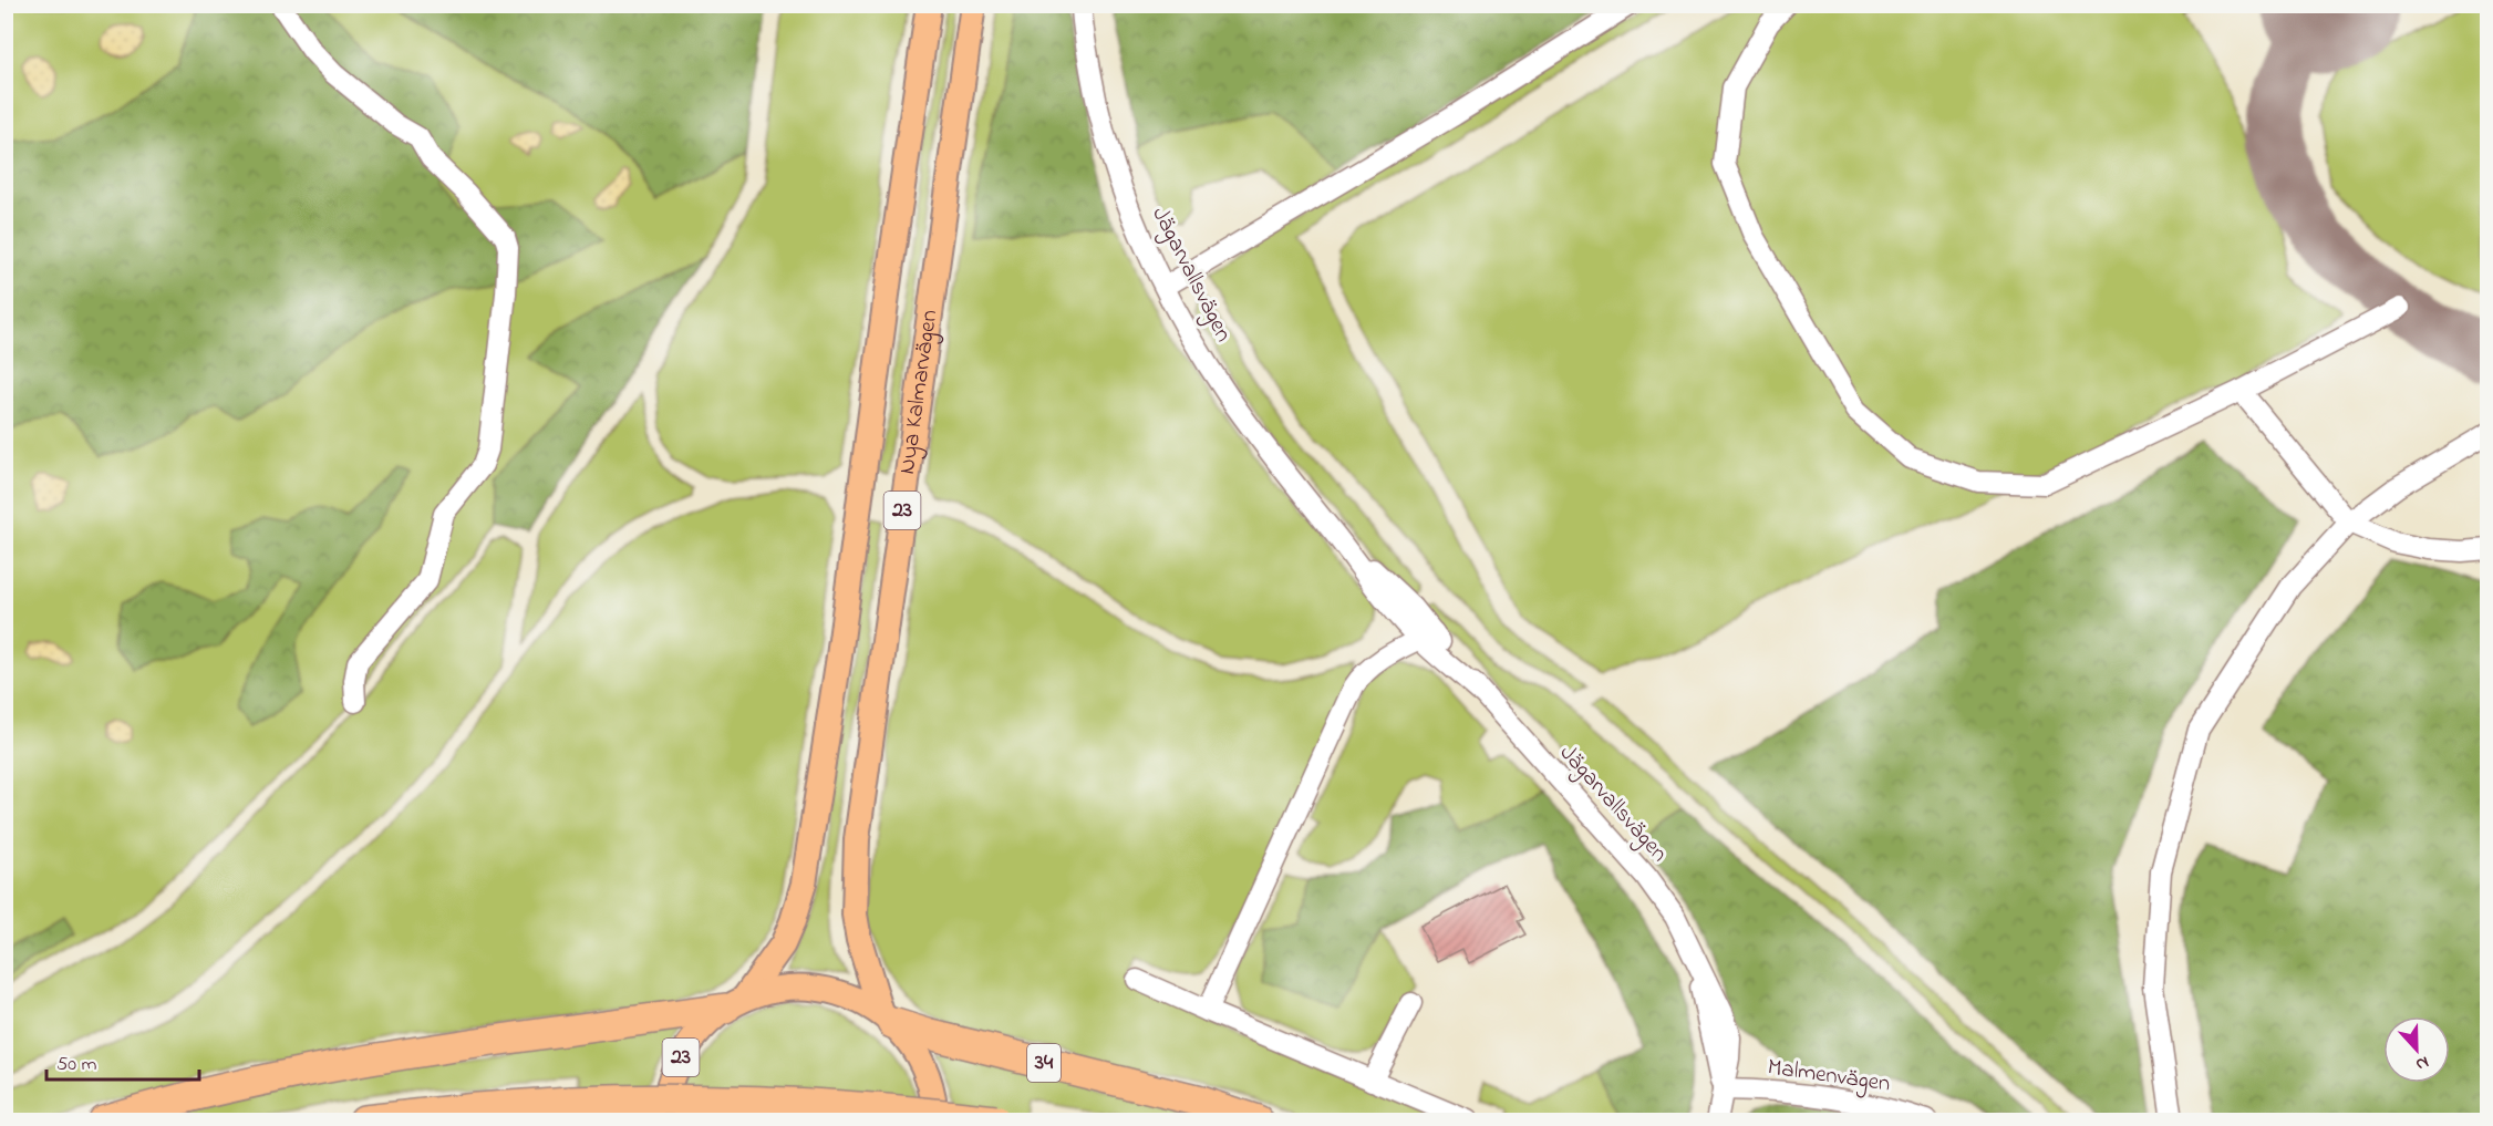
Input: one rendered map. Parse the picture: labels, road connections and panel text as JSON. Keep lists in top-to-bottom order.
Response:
{
  "streets": {
    "highway": ["34"],
    "main road": ["Nya Kalmarvägen", "23"],
    "street": ["Jägarvallsvägen", "Malmenvägen"]
  },
  "crossings": [
    ["Jägarvallsvägen", "Malmenvägen"],
    ["Nya Kalmarvägen", "34"]
  ],
  "scale_bar": "50 m",
  "north": "bottom"
}
